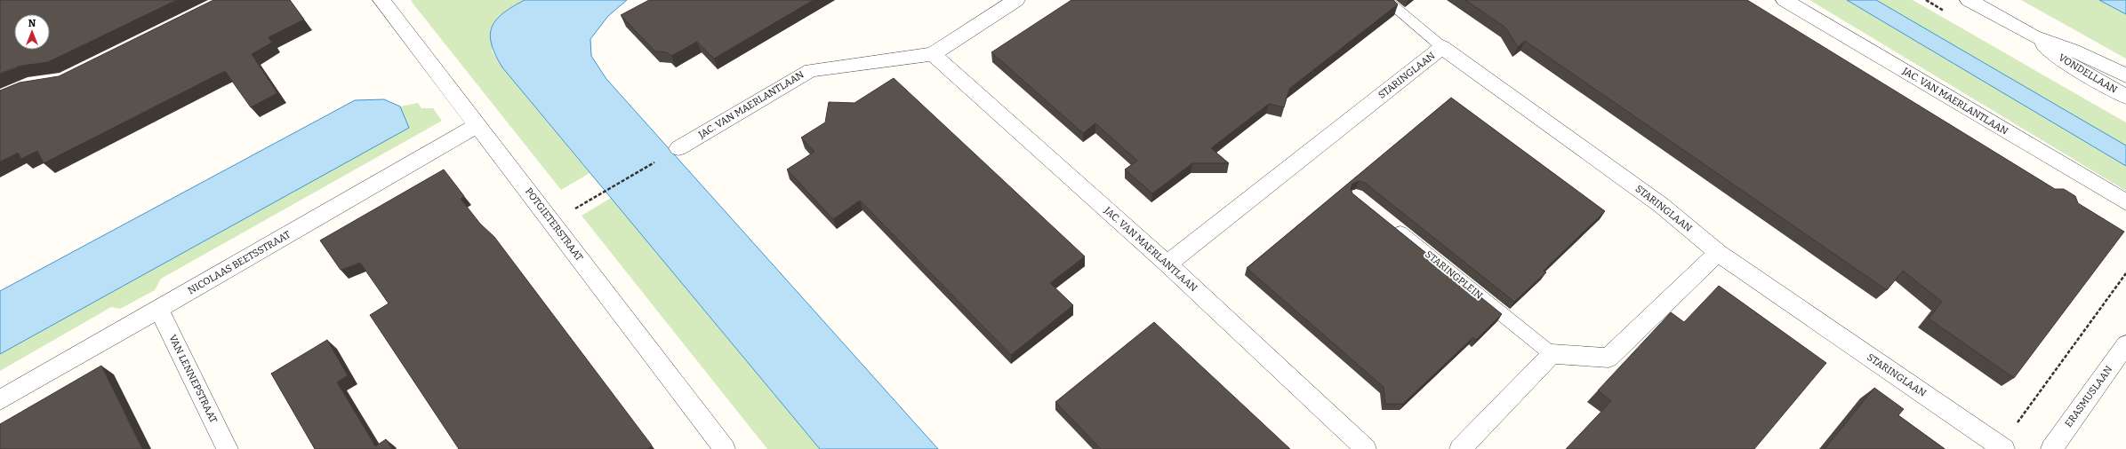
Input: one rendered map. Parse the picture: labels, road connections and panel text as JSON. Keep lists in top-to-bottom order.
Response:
{
  "streets": {
    "street": [
      "VONDELLAAN",
      "STARINGLAAN",
      "JAC. VAN MAERLANTLAAN",
      "POTGIETERSTRAAT",
      "NICOLAAS BEETSSTRAAT",
      "VAN LENNEPSTRAAT",
      "ERASMUSLAAN"
    ],
    "lane": ["STARINGPLEIN"]
  },
  "crossings": [
    ["STARINGLAAN", "JAC. VAN MAERLANTLAAN"],
    ["POTGIETERSTRAAT", "NICOLAAS BEETSSTRAAT"],
    ["NICOLAAS BEETSSTRAAT", "VAN LENNEPSTRAAT"]
  ],
  "north": "top"
}
